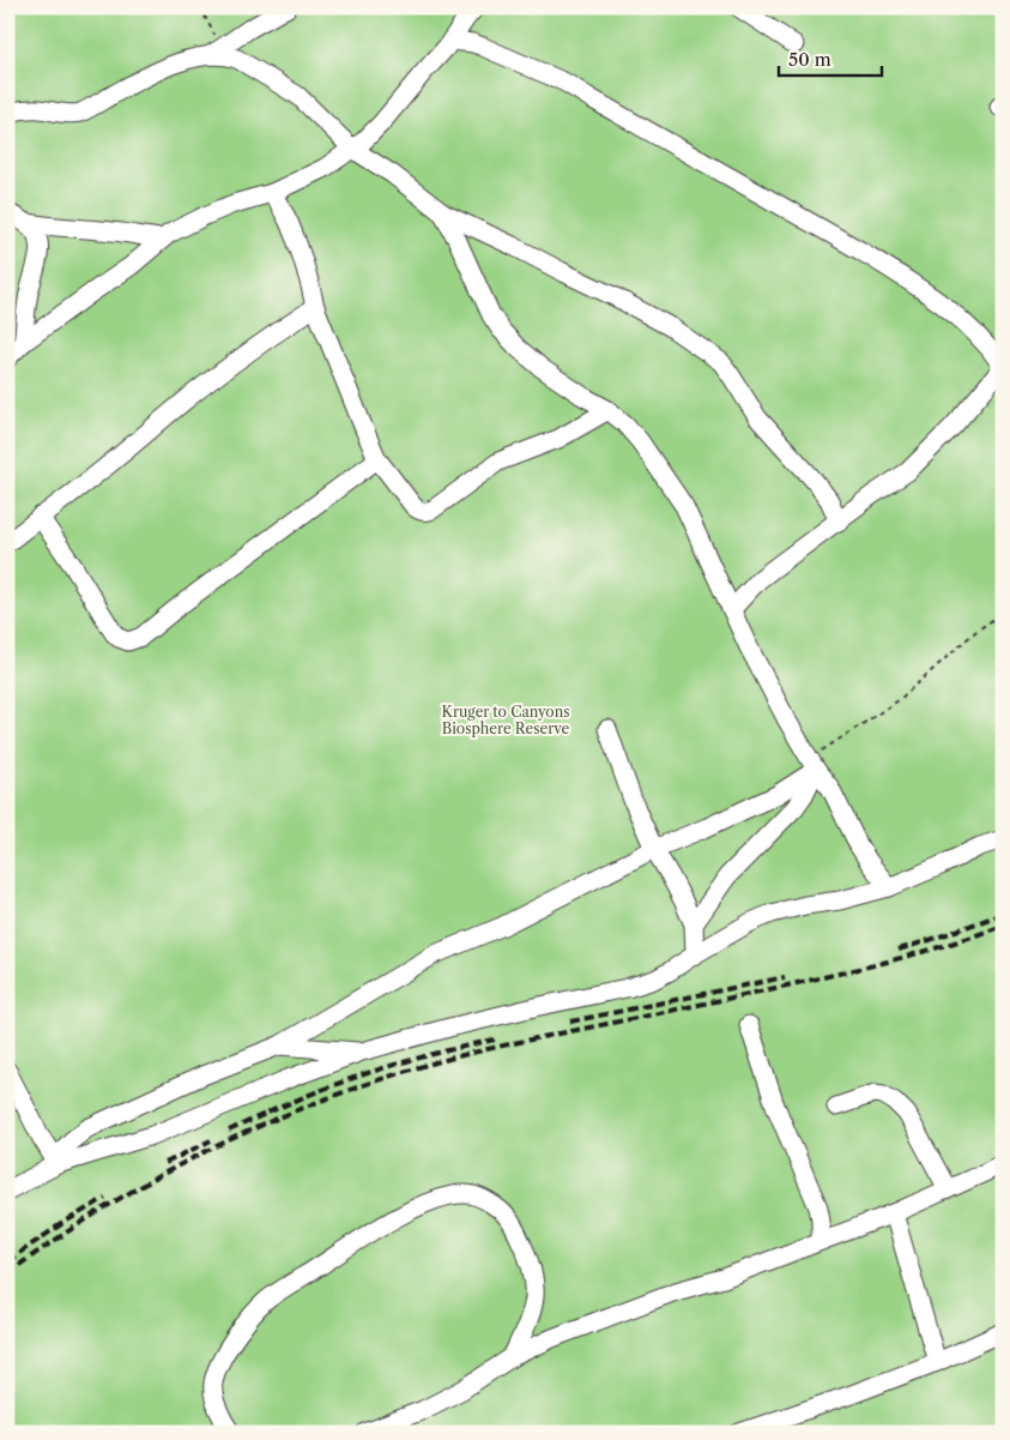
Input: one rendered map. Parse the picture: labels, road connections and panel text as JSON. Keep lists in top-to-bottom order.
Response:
{
  "parks": ["Kruger to Canyons Biosphere Reserve"],
  "scale_bar": "50 m"
}
